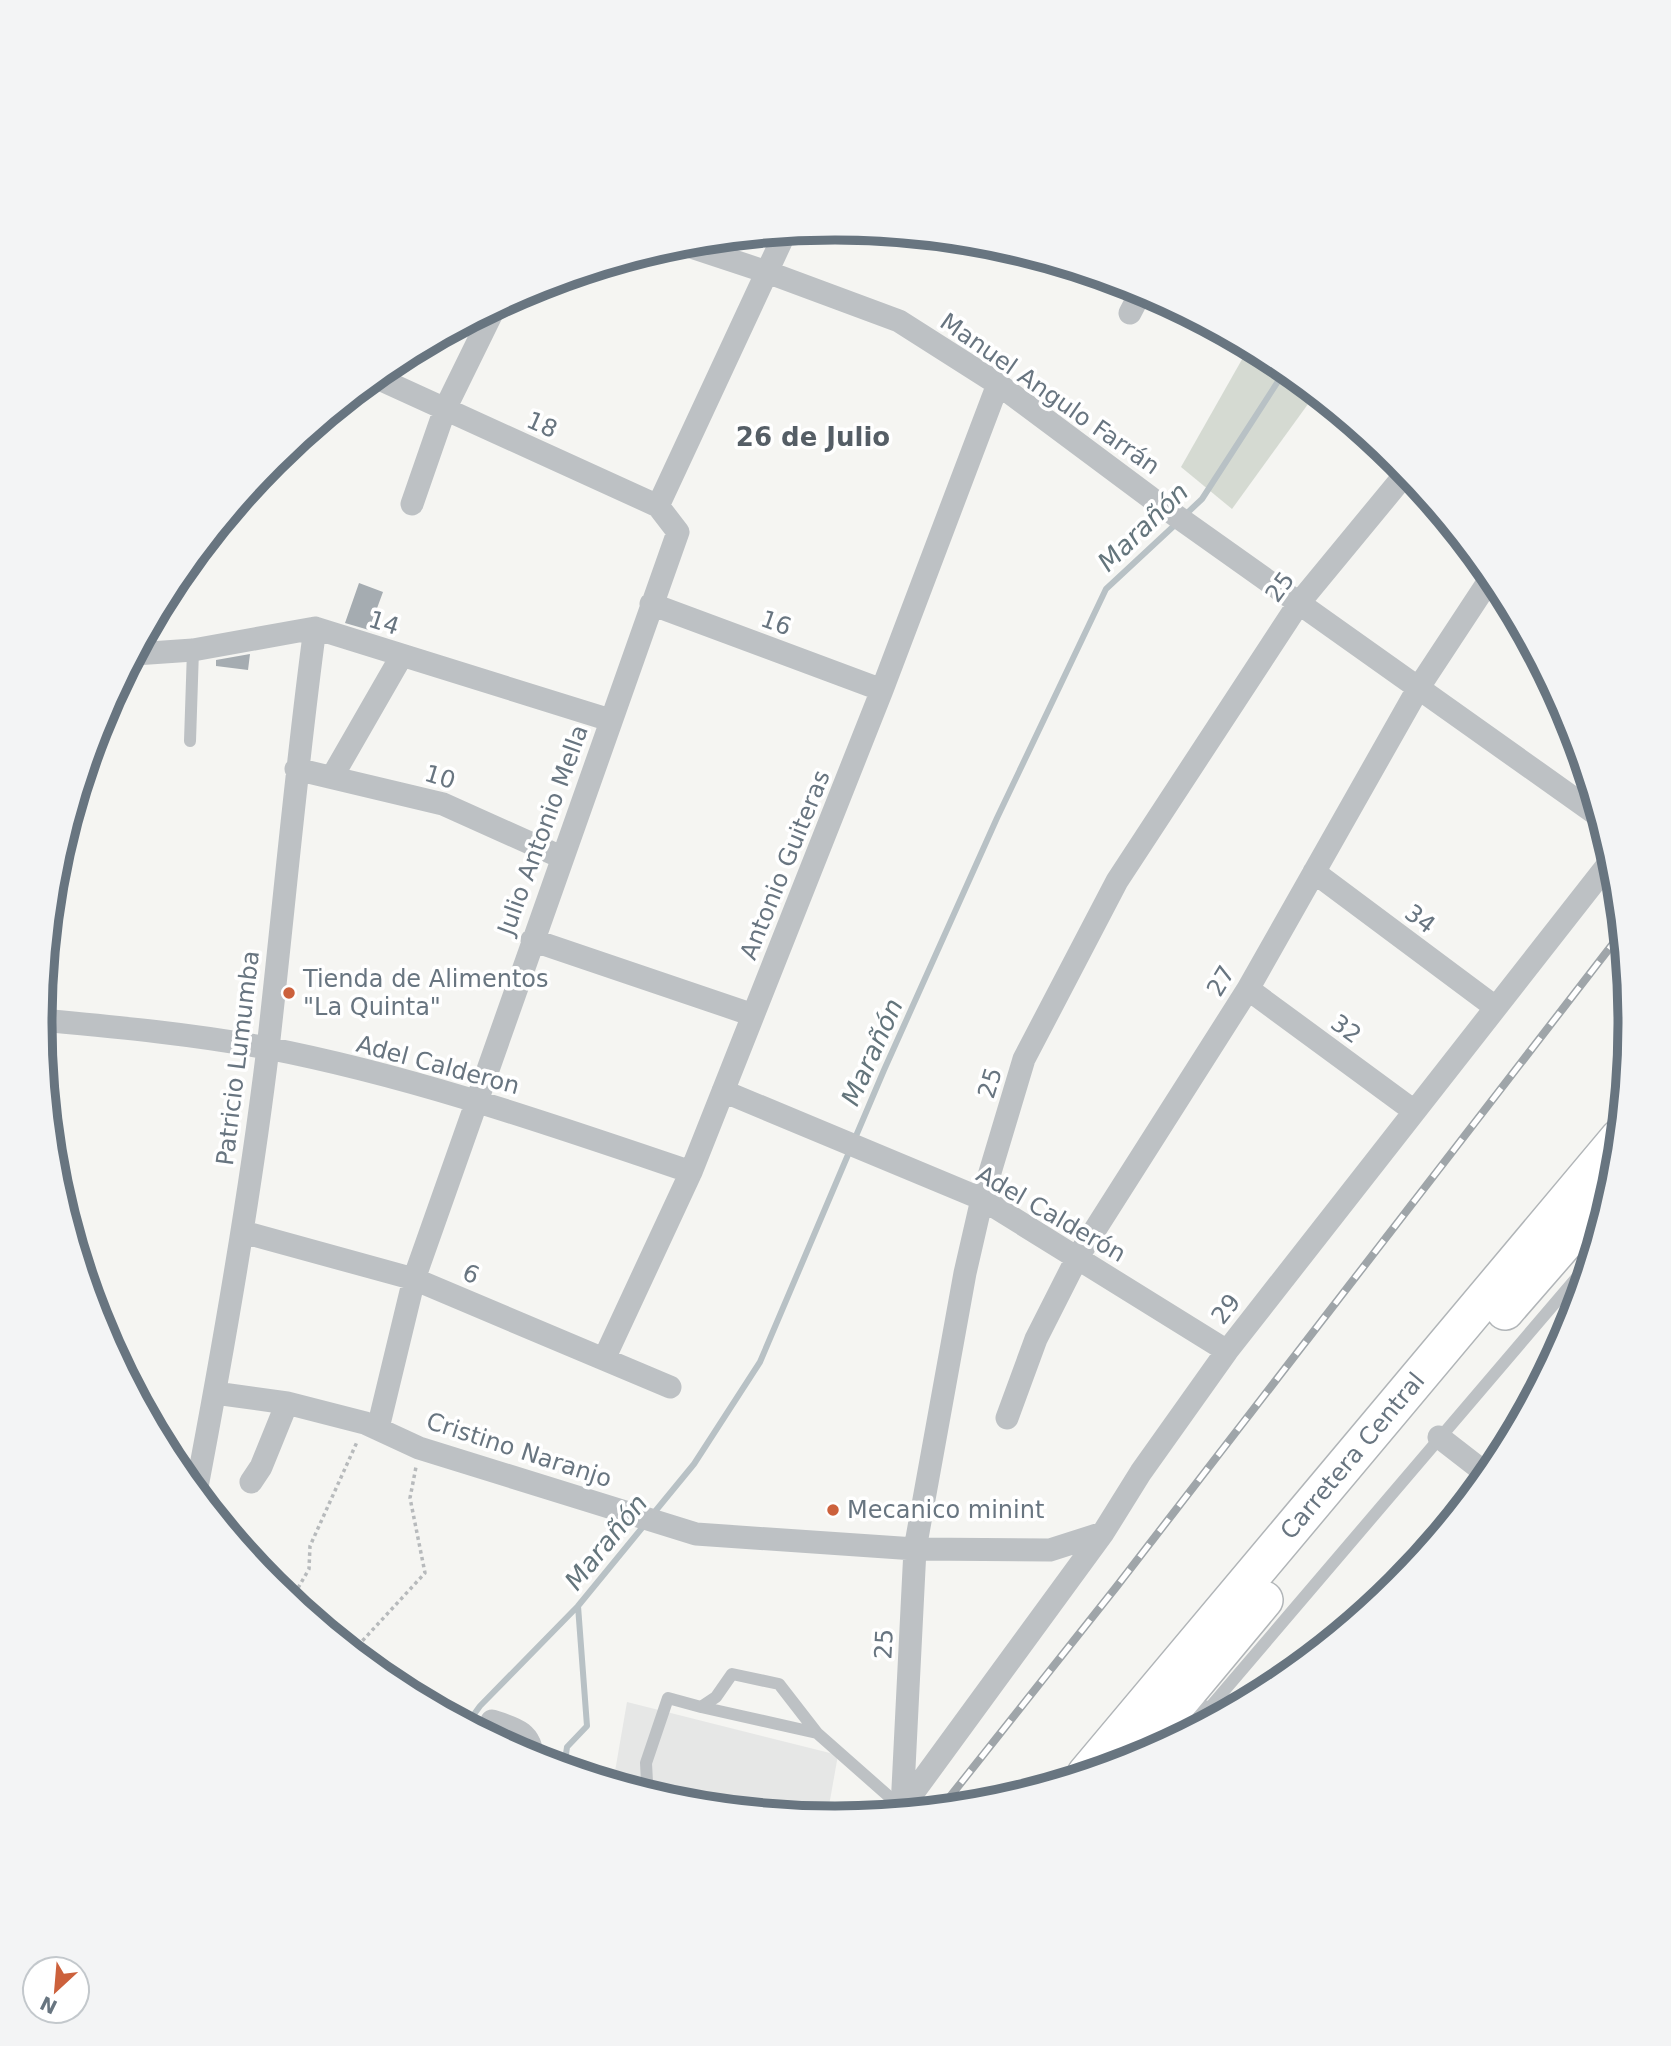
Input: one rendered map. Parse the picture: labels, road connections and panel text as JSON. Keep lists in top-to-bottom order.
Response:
{
  "streets": {
    "main road": ["Carretera Central"],
    "street": [
      "Manuel Angulo Farrán",
      "18",
      "25",
      "14",
      "16",
      "10",
      "Julio Antonio Mella",
      "Antonio Guiteras",
      "34",
      "27",
      "32",
      "Patricio Lumumba",
      "Adel Calderon",
      "Adel Calderón",
      "6",
      "29",
      "Cristino Naranjo"
    ]
  },
  "crossings": [
    ["Manuel Angulo Farrán", "25"],
    ["Manuel Angulo Farrán", "Antonio Guiteras"],
    ["Manuel Angulo Farrán", "27"],
    ["18", "Julio Antonio Mella"],
    ["25", "Adel Calderón"],
    ["25", "Cristino Naranjo"],
    ["14", "Julio Antonio Mella"],
    ["14", "Patricio Lumumba"],
    ["16", "Julio Antonio Mella"],
    ["16", "Antonio Guiteras"],
    ["10", "Julio Antonio Mella"],
    ["10", "Patricio Lumumba"],
    ["Julio Antonio Mella", "Adel Calderon"],
    ["Julio Antonio Mella", "6"],
    ["Julio Antonio Mella", "Cristino Naranjo"],
    ["Antonio Guiteras", "Adel Calderon"],
    ["Antonio Guiteras", "Adel Calderón"],
    ["Antonio Guiteras", "6"],
    ["34", "27"],
    ["34", "29"],
    ["27", "32"],
    ["27", "Adel Calderón"],
    ["32", "29"],
    ["Patricio Lumumba", "Adel Calderon"],
    ["Patricio Lumumba", "6"],
    ["Patricio Lumumba", "Cristino Naranjo"],
    ["Adel Calderón", "29"],
    ["29", "Cristino Naranjo"]
  ],
  "districts": ["26 de Julio"],
  "water": ["Marañón"],
  "places": ["Tienda de Alimentos \"La Quinta\"", "Mecanico minint"],
  "north": "bottom left"
}
